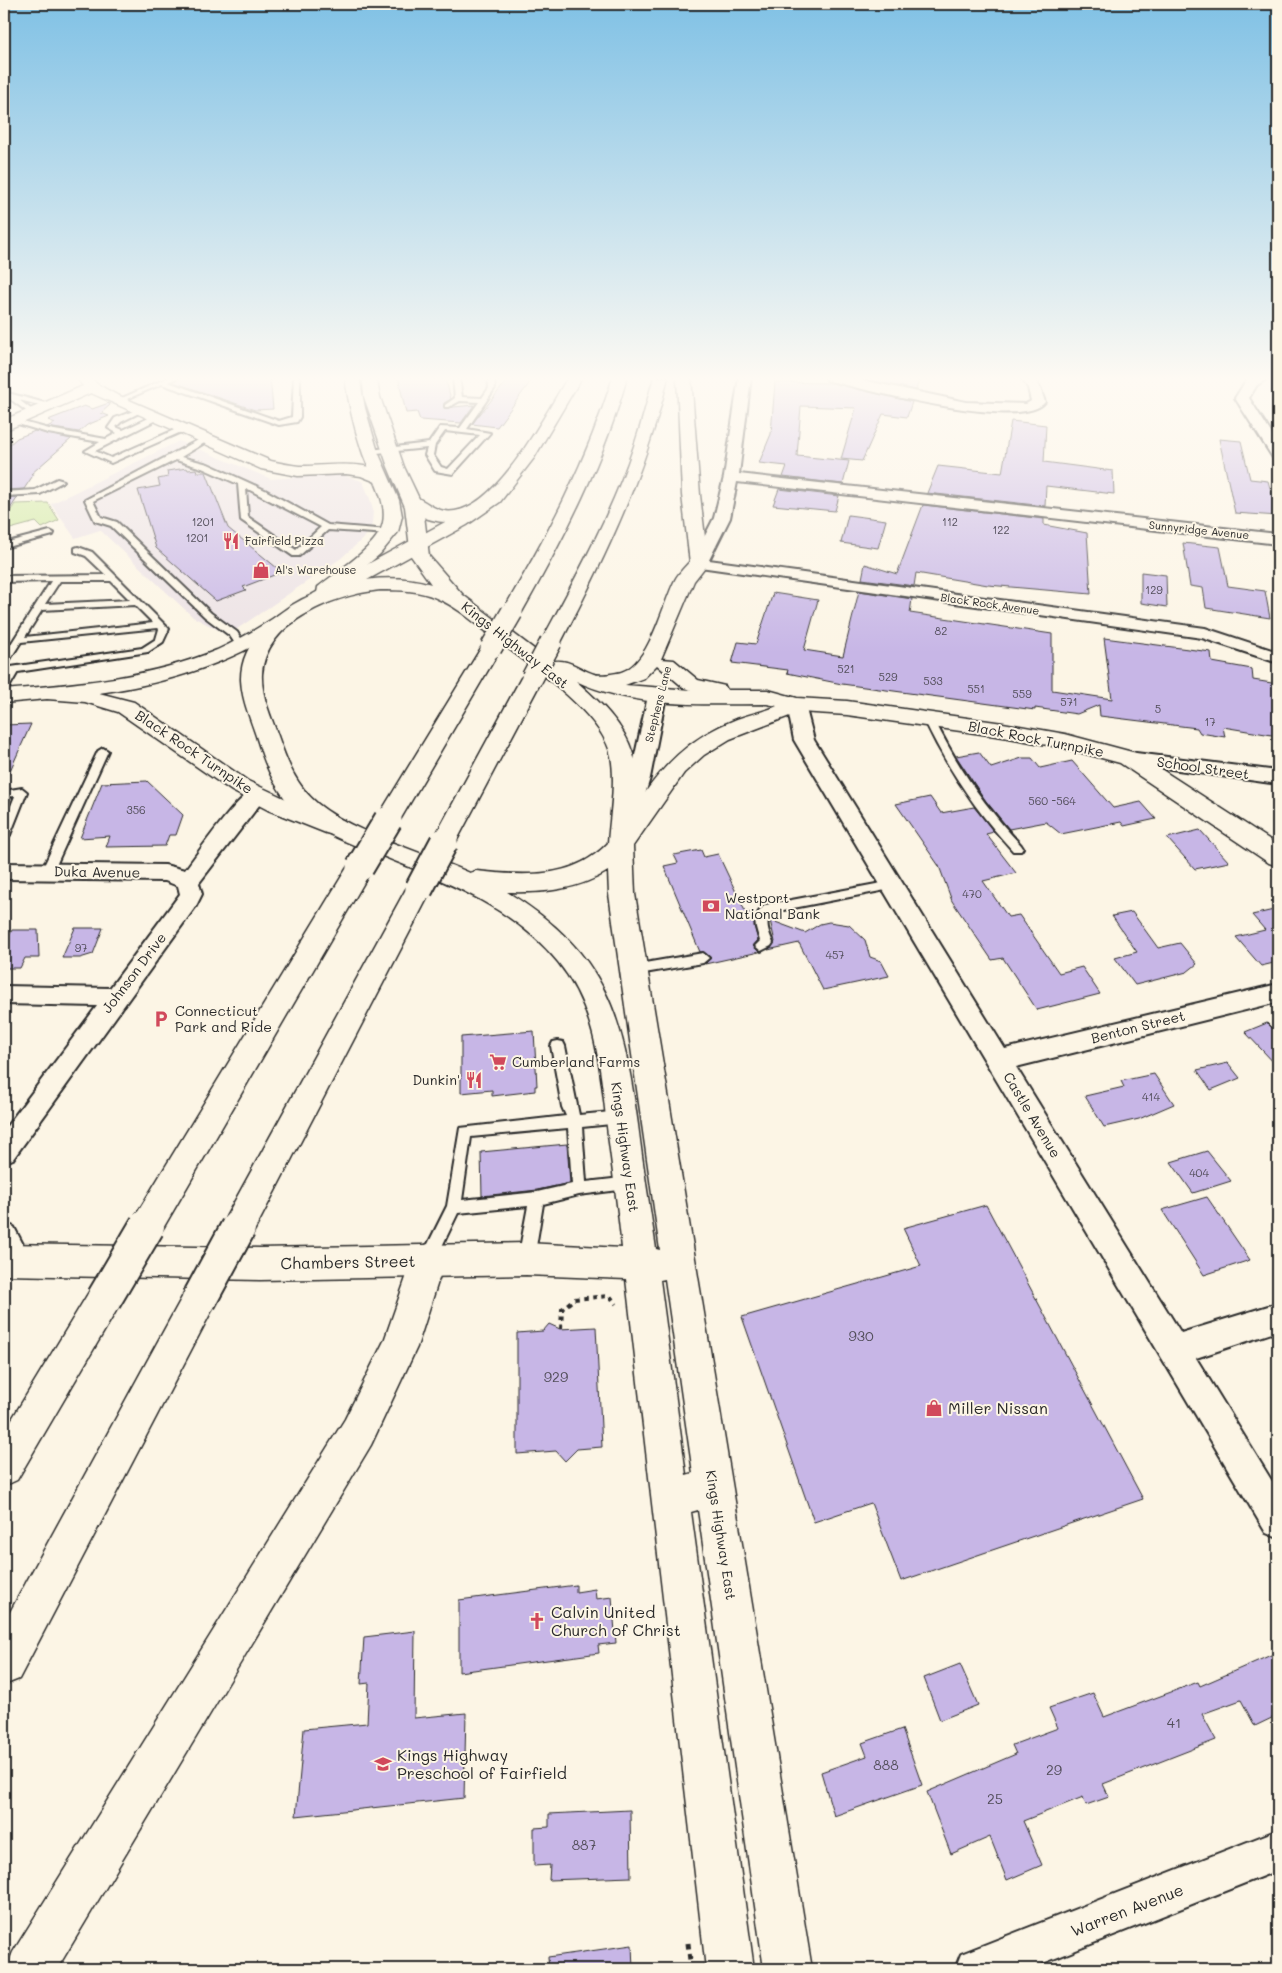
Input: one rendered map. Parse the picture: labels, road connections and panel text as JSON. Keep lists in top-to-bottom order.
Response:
{
  "streets": {
    "main road": [
      "Kings Highway East",
      "Stephens Lane",
      "Black Rock Turnpike",
      "Chambers Street"
    ],
    "street": [
      "Sunnyridge Avenue",
      "Black Rock Avenue",
      "School Street",
      "Duka Avenue",
      "Johnson Drive",
      "Benton Street",
      "Castle Avenue",
      "Warren Avenue"
    ]
  },
  "crossings": [
    ["Sunnyridge Avenue", "Stephens Lane"],
    ["Black Rock Avenue", "Stephens Lane"],
    ["Kings Highway East", "Stephens Lane"],
    ["Kings Highway East", "Black Rock Turnpike"],
    ["Kings Highway East", "Chambers Street"],
    ["Stephens Lane", "Black Rock Turnpike"],
    ["Black Rock Turnpike", "School Street"],
    ["Black Rock Turnpike", "Johnson Drive"],
    ["Black Rock Turnpike", "Castle Avenue"],
    ["Duka Avenue", "Johnson Drive"],
    ["Benton Street", "Castle Avenue"]
  ],
  "places": {
    "restaurant": ["Fairfield Pizza", "Dunkin'"],
    "shop": ["Al's Warehouse", "Miller Nissan"],
    "bank": ["Westport National Bank"],
    "parking": ["Connecticut Park and Ride"],
    "supermarket": ["Cumberland Farms"],
    "church": ["Calvin United Church of Christ"],
    "school or university": ["Kings Highway Preschool of Fairfield"]
  },
  "house_numbers": [
    "1201",
    "112",
    "122",
    "1201",
    "129",
    "82",
    "521",
    "529",
    "533",
    "551",
    "559",
    "571",
    "5",
    "17",
    "560 -564",
    "356",
    "470",
    "97",
    "457",
    "414",
    "404",
    "930",
    "929",
    "41",
    "888",
    "29",
    "25",
    "887"
  ]
}
